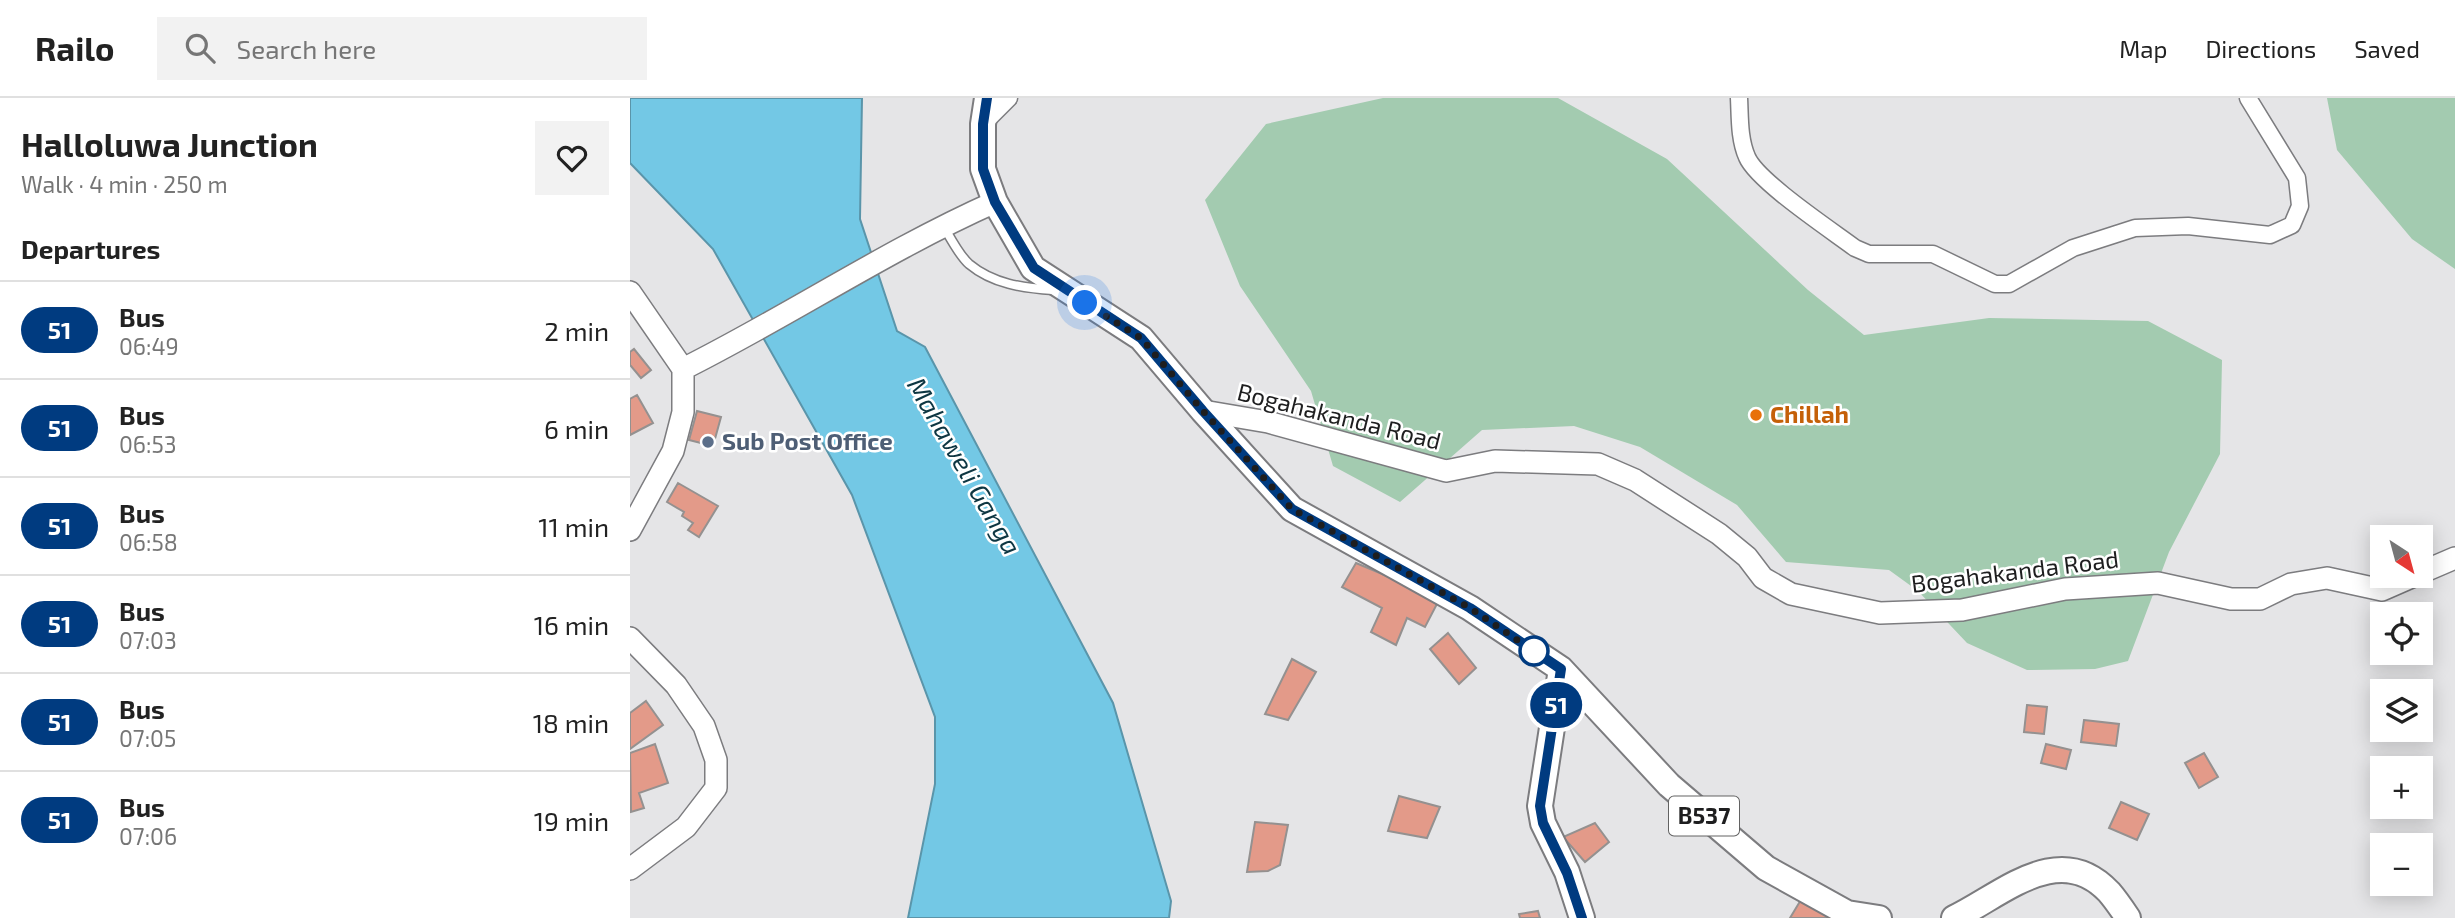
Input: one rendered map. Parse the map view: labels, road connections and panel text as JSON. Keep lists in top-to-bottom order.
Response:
{
  "streets": {
    "main road": ["B537"],
    "street": ["Bogahakanda Road"]
  },
  "water": ["Mahaweli Ganga"],
  "places": ["Chillah", "Sub Post Office"],
  "lines": ["bus line 51"],
  "north": "bottom right",
  "page": {
    "header": "Railo",
    "search": "Search here",
    "nav": ["Map", "Directions", "Saved"],
    "heading": [
      ["Halloluwa Junction", "Walk · 4 min · 250 m"],
      "Departures"
    ],
    "on_map": "51",
    "list": [
      {
        "mark": "51",
        "name": "Bus",
        "note": "06:49",
        "value": "2 min"
      },
      {
        "mark": "51",
        "name": "Bus",
        "note": "06:53",
        "value": "6 min"
      },
      {
        "mark": "51",
        "name": "Bus",
        "note": "06:58",
        "value": "11 min"
      },
      {
        "mark": "51",
        "name": "Bus",
        "note": "07:03",
        "value": "16 min"
      },
      {
        "mark": "51",
        "name": "Bus",
        "note": "07:05",
        "value": "18 min"
      },
      {
        "mark": "51",
        "name": "Bus",
        "note": "07:06",
        "value": "19 min"
      }
    ],
    "map_buttons": ["+", "−"]
  }
}
